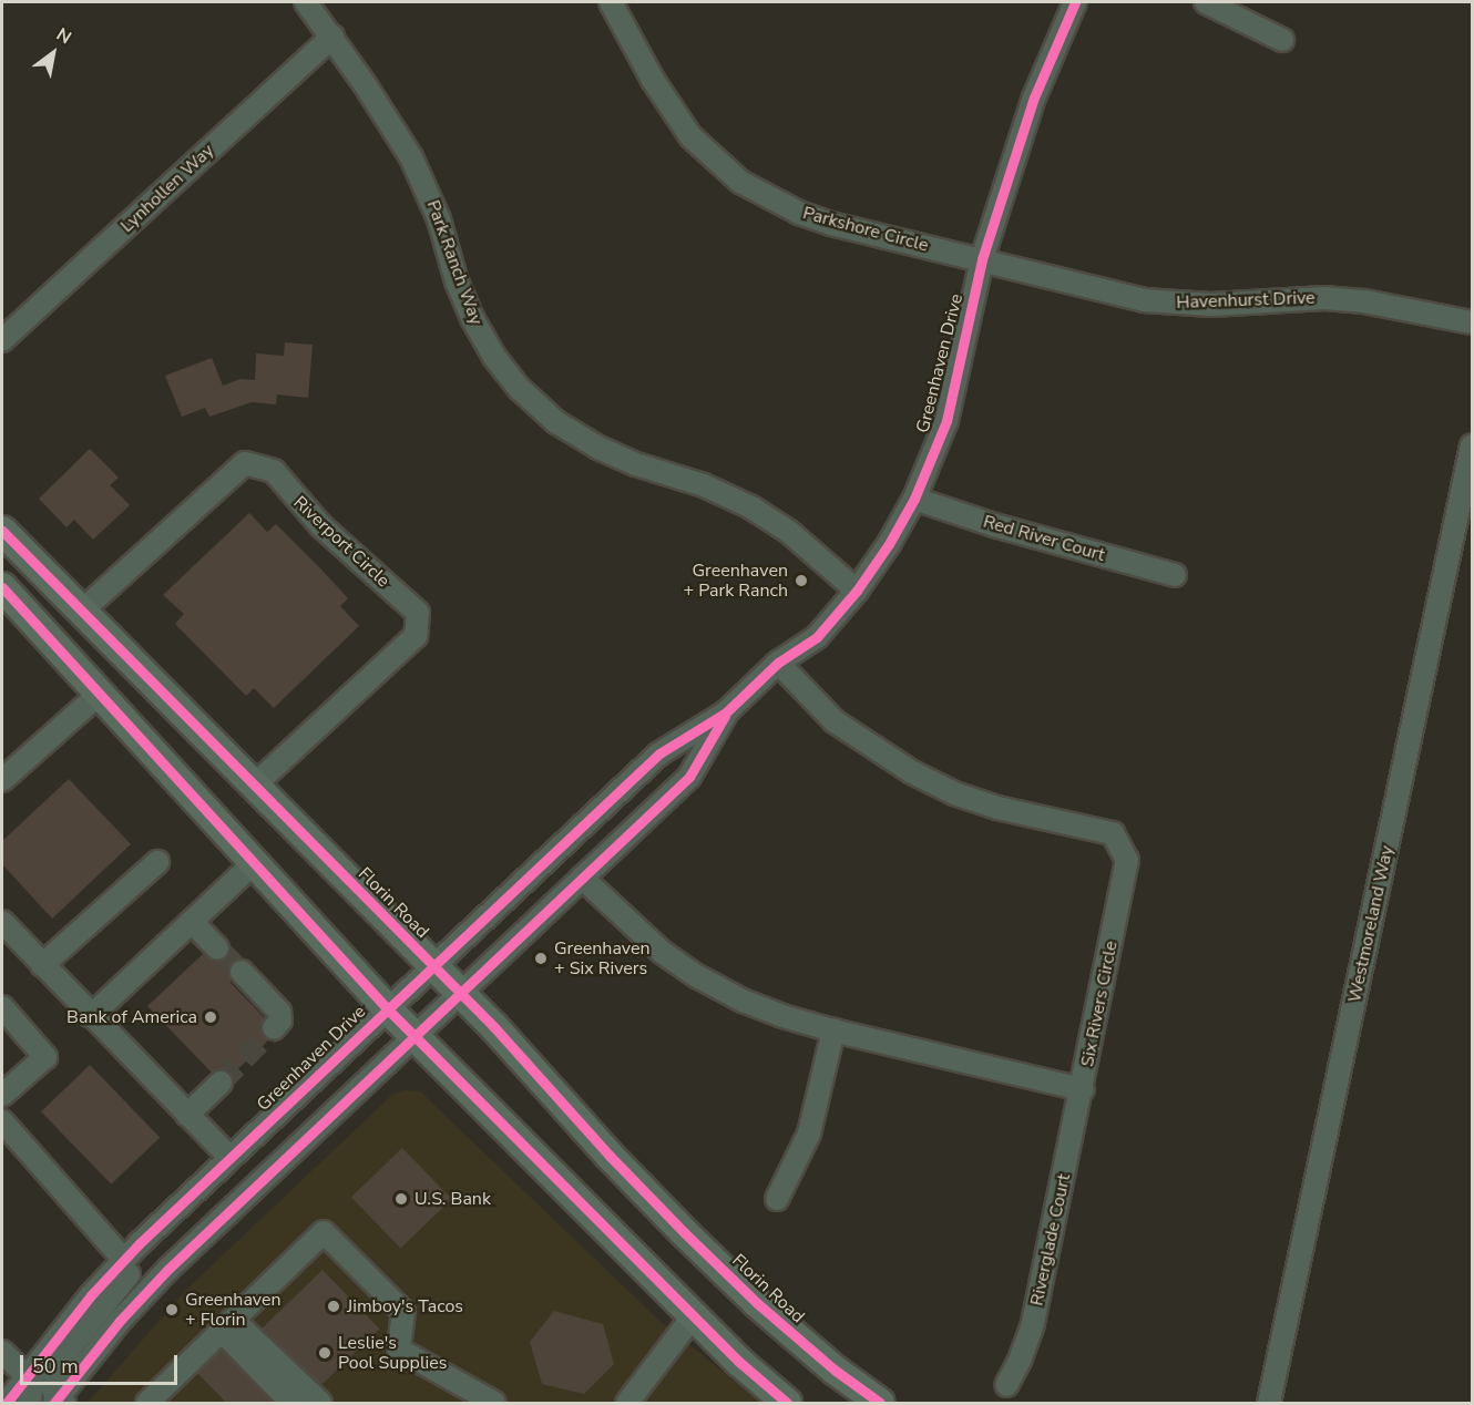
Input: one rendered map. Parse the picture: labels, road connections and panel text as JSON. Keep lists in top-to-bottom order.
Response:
{
  "streets": {
    "main road": ["Florin Road"],
    "street": [
      "Lynhollen Way",
      "Parkshore Circle",
      "Park Ranch Way",
      "Havenhurst Drive",
      "Greenhaven Drive",
      "Red River Court",
      "Riverport Circle",
      "Westmoreland Way",
      "Six Rivers Circle",
      "Riverglade Court"
    ]
  },
  "crossings": [
    ["Lynhollen Way", "Park Ranch Way"],
    ["Parkshore Circle", "Havenhurst Drive"],
    ["Parkshore Circle", "Greenhaven Drive"],
    ["Park Ranch Way", "Greenhaven Drive"],
    ["Havenhurst Drive", "Greenhaven Drive"],
    ["Greenhaven Drive", "Red River Court"],
    ["Greenhaven Drive", "Florin Road"],
    ["Greenhaven Drive", "Six Rivers Circle"],
    ["Riverport Circle", "Florin Road"],
    ["Six Rivers Circle", "Riverglade Court"]
  ],
  "places": [
    "Greenhaven + Park Ranch",
    "Greenhaven + Six Rivers",
    "Bank of America",
    "U.S. Bank",
    "Jimboy's Tacos",
    "Greenhaven + Florin",
    "Leslie's Pool Supplies"
  ],
  "scale_bar": "50 m",
  "north": "top right"
}
